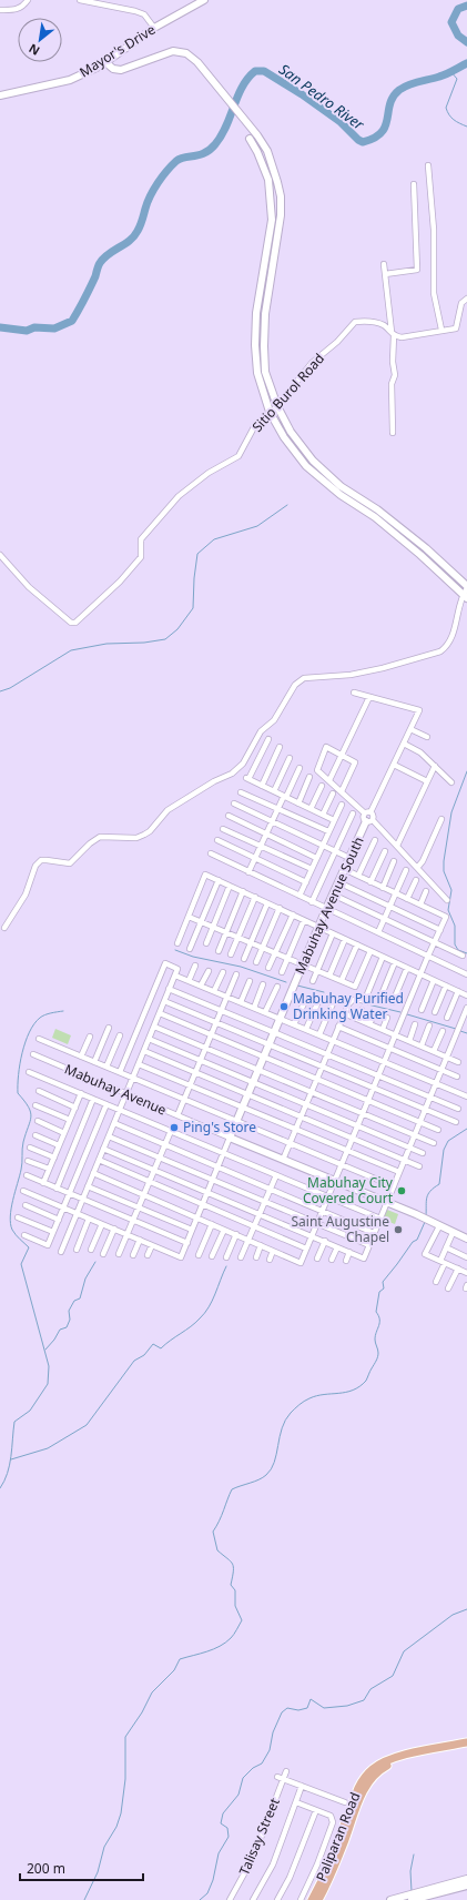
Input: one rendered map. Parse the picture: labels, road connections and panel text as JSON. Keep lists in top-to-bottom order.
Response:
{
  "streets": {
    "main road": ["Paliparan Road"],
    "street": [
      "Mayor's Drive",
      "Sitio Burol Road",
      "Mabuhay Avenue South",
      "Mabuhay Avenue",
      "Talisay Street"
    ]
  },
  "crossings": [
    ["Mabuhay Avenue South", "Mabuhay Avenue"]
  ],
  "water": ["San Pedro River"],
  "places": [
    "Mabuhay Purified Drinking Water",
    "Ping's Store",
    "Mabuhay City Covered Court",
    "Saint Augustine Chapel"
  ],
  "scale_bar": "200 m",
  "north": "bottom left"
}
